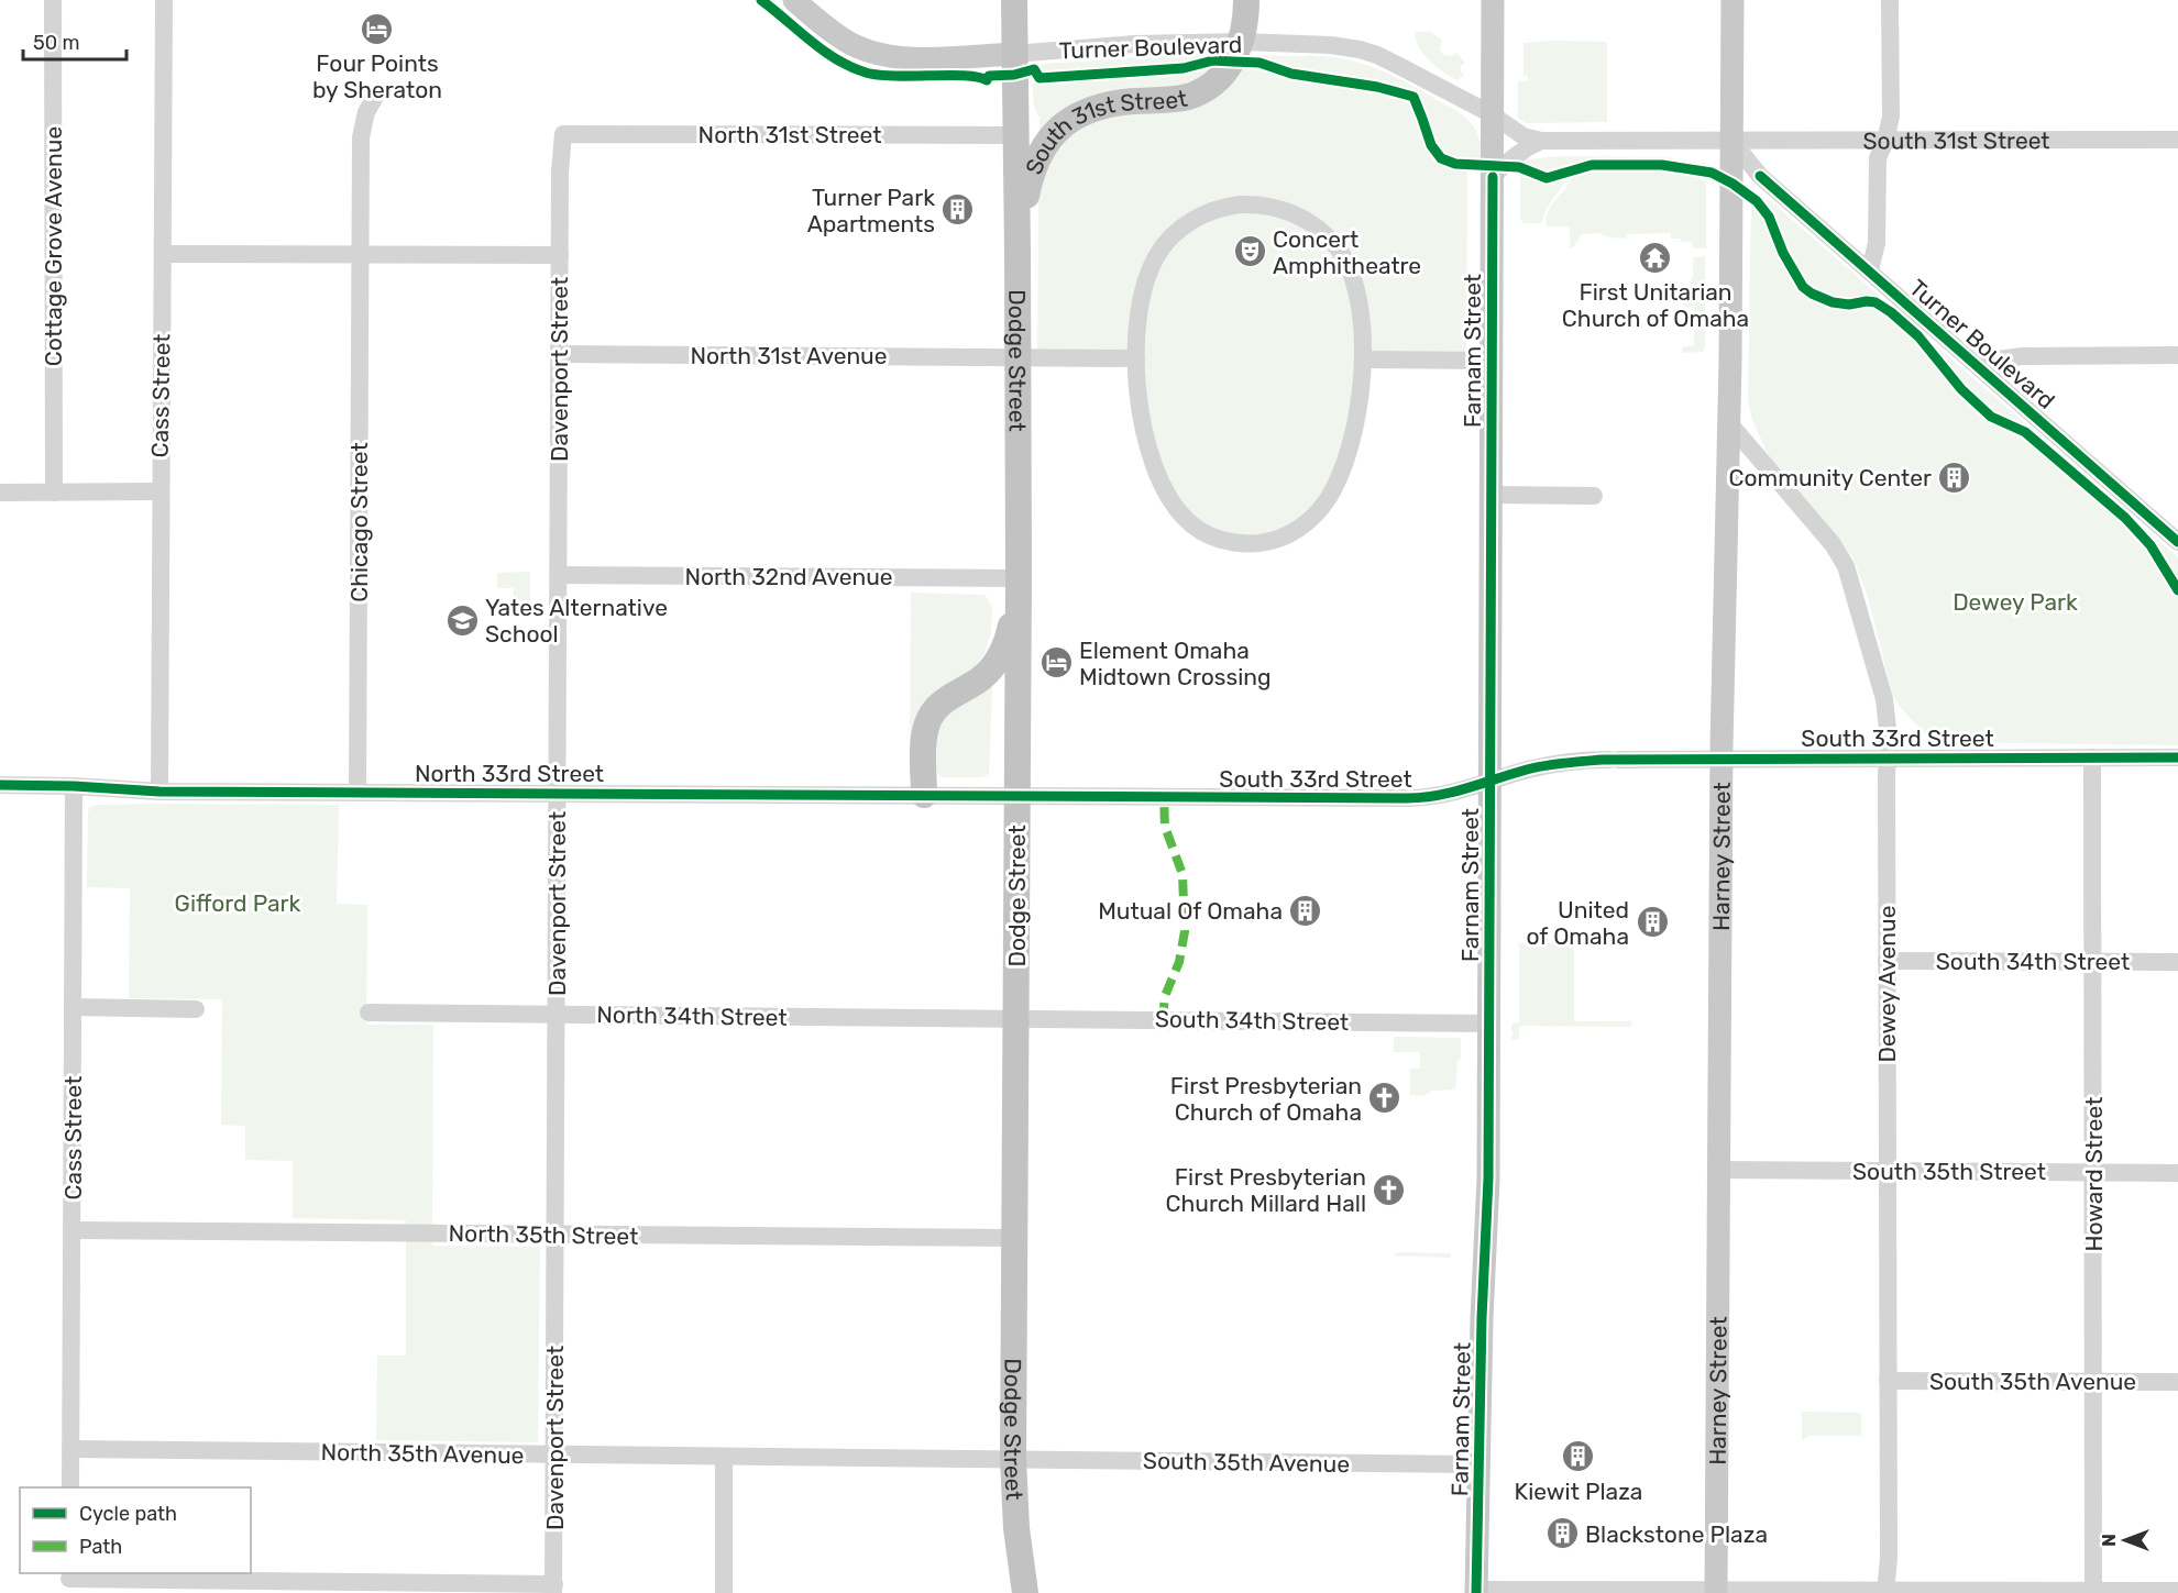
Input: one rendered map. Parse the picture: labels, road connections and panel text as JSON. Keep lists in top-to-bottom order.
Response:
{
  "streets": {
    "highway": ["South 31st Street", "Dodge Street"],
    "main road": ["Farnam Street", "Harney Street"],
    "street": [
      "Turner Boulevard",
      "North 31st Street",
      "Cottage Grove Avenue",
      "North 31st Avenue",
      "Davenport Street",
      "Cass Street",
      "Chicago Street",
      "North 32nd Avenue",
      "South 33rd Street",
      "North 33rd Street",
      "South 34th Street",
      "Dewey Avenue",
      "North 34th Street",
      "South 35th Street",
      "Howard Street",
      "North 35th Street",
      "South 35th Avenue",
      "North 35th Avenue"
    ]
  },
  "crossings": [
    ["Turner Boulevard", "South 31st Street"],
    ["Turner Boulevard", "Farnam Street"],
    ["Turner Boulevard", "Dodge Street"],
    ["Turner Boulevard", "Harney Street"],
    ["North 31st Street", "Dodge Street"],
    ["North 31st Street", "Davenport Street"],
    ["South 31st Street", "Dodge Street"],
    ["South 31st Street", "Harney Street"],
    ["Farnam Street", "South 33rd Street"],
    ["Farnam Street", "South 34th Street"],
    ["Farnam Street", "South 35th Avenue"],
    ["North 31st Avenue", "Dodge Street"],
    ["North 31st Avenue", "Davenport Street"],
    ["Dodge Street", "North 32nd Avenue"],
    ["Dodge Street", "South 33rd Street"],
    ["Dodge Street", "North 33rd Street"],
    ["Dodge Street", "South 34th Street"],
    ["Dodge Street", "North 34th Street"],
    ["Dodge Street", "North 35th Street"],
    ["Dodge Street", "South 35th Avenue"],
    ["Dodge Street", "North 35th Avenue"],
    ["Davenport Street", "North 32nd Avenue"],
    ["Davenport Street", "North 33rd Street"],
    ["Davenport Street", "North 34th Street"],
    ["Davenport Street", "North 35th Street"],
    ["Davenport Street", "North 35th Avenue"],
    ["Cass Street", "North 33rd Street"],
    ["Cass Street", "North 35th Street"],
    ["Cass Street", "North 35th Avenue"],
    ["Chicago Street", "North 33rd Street"],
    ["South 33rd Street", "North 33rd Street"],
    ["South 33rd Street", "Harney Street"],
    ["South 33rd Street", "Dewey Avenue"],
    ["South 33rd Street", "Howard Street"],
    ["Harney Street", "Dewey Avenue"],
    ["Harney Street", "South 35th Street"],
    ["South 34th Street", "Dewey Avenue"],
    ["South 34th Street", "North 34th Street"],
    ["South 34th Street", "Howard Street"],
    ["Dewey Avenue", "South 35th Street"],
    ["Dewey Avenue", "South 35th Avenue"],
    ["South 35th Street", "Howard Street"],
    ["Howard Street", "South 35th Avenue"],
    ["South 35th Avenue", "North 35th Avenue"]
  ],
  "parks": ["Dewey Park", "Gifford Park"],
  "places": {
    "hotel": ["Four Points by Sheraton", "Element Omaha Midtown Crossing"],
    "building": [
      "Turner Park Apartments",
      "Community Center",
      "Mutual Of Omaha",
      "United of Omaha",
      "Kiewit Plaza",
      "Blackstone Plaza"
    ],
    "theatre": ["Concert Amphitheatre"],
    "temple": ["First Unitarian Church of Omaha"],
    "school or university": ["Yates Alternative School"],
    "church": ["First Presbyterian Church of Omaha", "First Presbyterian Church Millard Hall"]
  },
  "legend": ["Cycle path", "Path"],
  "scale_bar": "50 m",
  "north": "left"
}
